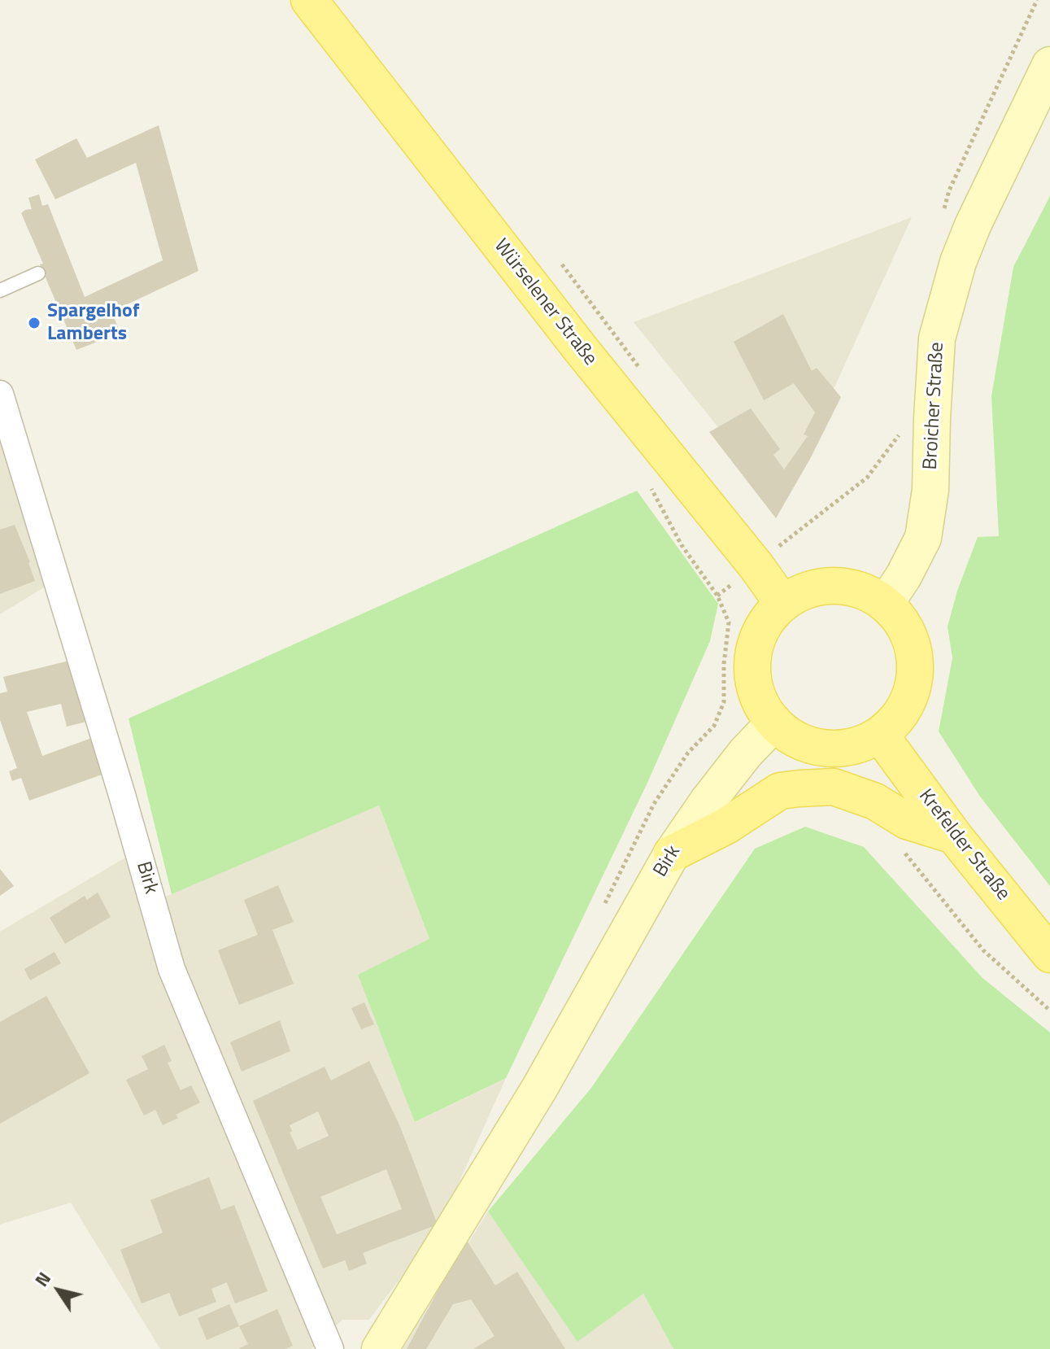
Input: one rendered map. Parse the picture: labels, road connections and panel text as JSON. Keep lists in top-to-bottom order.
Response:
{
  "streets": {
    "main road": [
      "Würselener Straße",
      "Broicher Straße",
      "Krefelder Straße",
      "Birk"
    ]
  },
  "crossings": [
    ["Würselener Straße", "Broicher Straße"],
    ["Würselener Straße", "Krefelder Straße"],
    ["Würselener Straße", "Birk"],
    ["Broicher Straße", "Krefelder Straße"],
    ["Broicher Straße", "Birk"],
    ["Krefelder Straße", "Birk"]
  ],
  "places": ["Spargelhof Lamberts"],
  "north": "top left"
}
